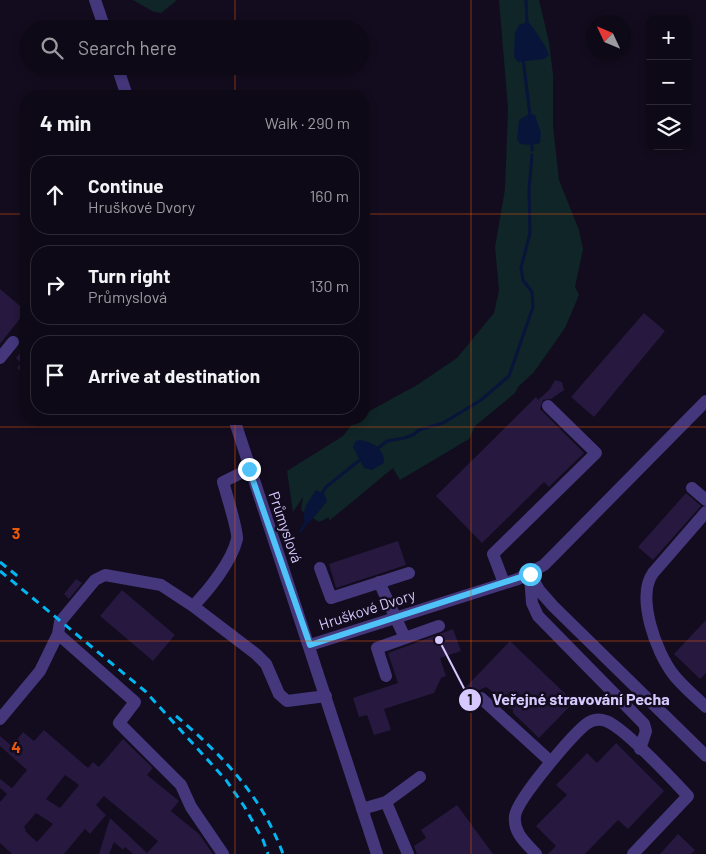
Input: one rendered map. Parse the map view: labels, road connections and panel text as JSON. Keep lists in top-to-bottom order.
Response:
{
  "streets": {
    "street": ["Průmyslová", "Hruškové Dvory"]
  },
  "crossings": [
    ["Průmyslová", "Hruškové Dvory"]
  ],
  "places": ["Veřejné stravování Pecha"],
  "north": "top left",
  "page": {
    "map_buttons": ["+", "−"],
    "search": "Search here",
    "heading": ["4 min", "Walk · 290 m"],
    "list": [
      ["Continue", "Hruškové Dvory", "160 m"],
      ["Turn right", "Průmyslová", "130 m"],
      "Arrive at destination"
    ]
  },
  "grid": {
    "rows": ["3", "4"]
  }
}
